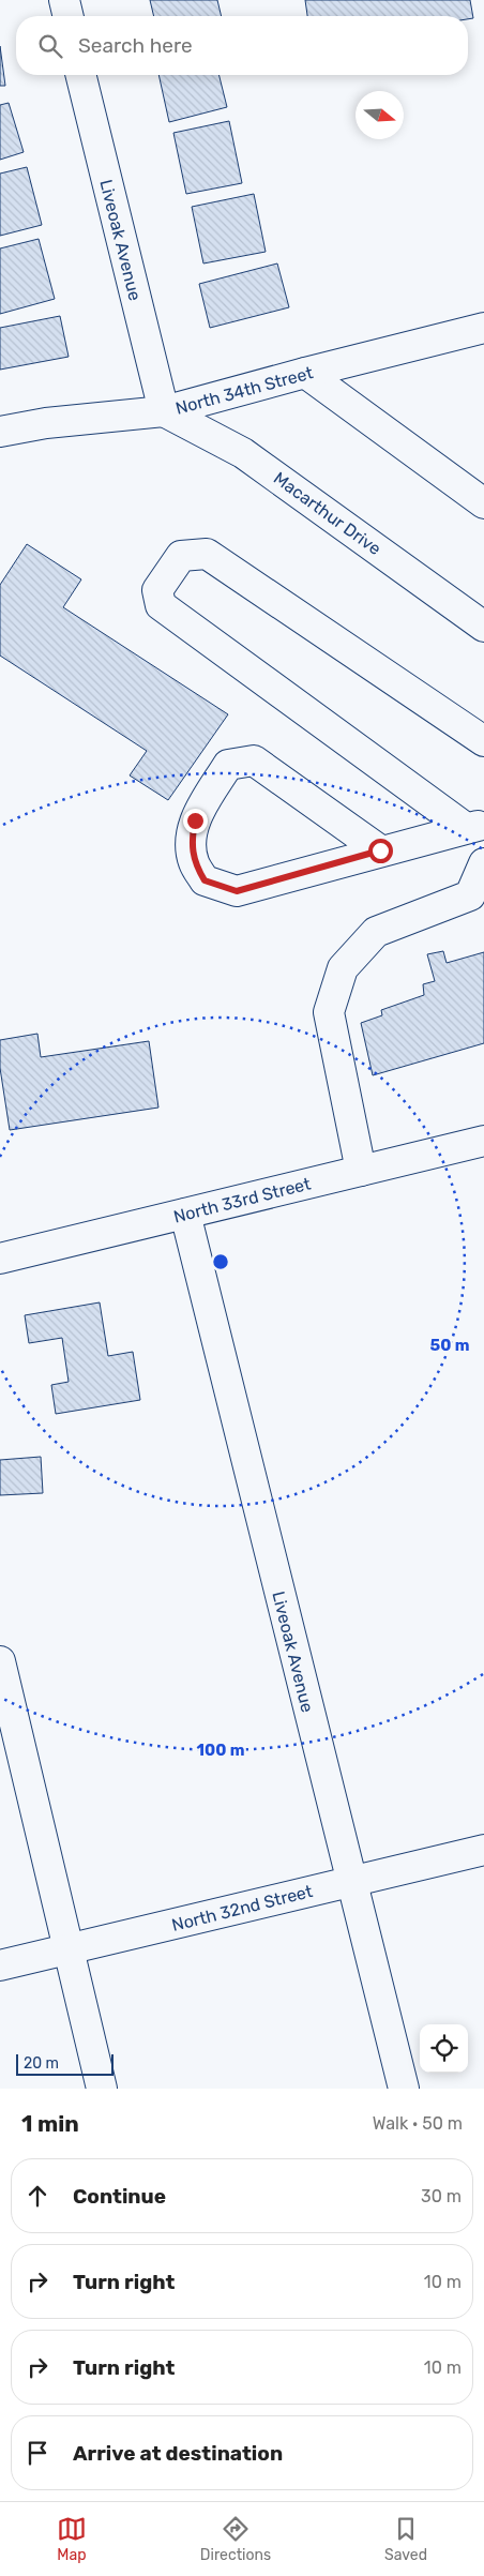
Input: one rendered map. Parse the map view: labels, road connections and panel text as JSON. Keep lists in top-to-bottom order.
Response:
{
  "streets": {
    "street": [
      "Liveoak Avenue",
      "North 34th Street",
      "Macarthur Drive",
      "North 33rd Street",
      "North 32nd Street"
    ]
  },
  "crossings": [
    ["Liveoak Avenue", "North 34th Street"],
    ["Liveoak Avenue", "Macarthur Drive"],
    ["Liveoak Avenue", "North 33rd Street"],
    ["Liveoak Avenue", "North 32nd Street"],
    ["North 34th Street", "Macarthur Drive"]
  ],
  "scale_bar": "20 m",
  "north": "right",
  "page": {
    "search": "Search here",
    "scale": "20 m",
    "heading": ["1 min", "Walk · 50 m"],
    "list": [
      ["Continue", "30 m"],
      ["Turn right", "10 m"],
      ["Turn right", "10 m"],
      "Arrive at destination"
    ],
    "nav": ["Map", "Directions", "Saved"]
  },
  "rings": ["50 m", "100 m"]
}
